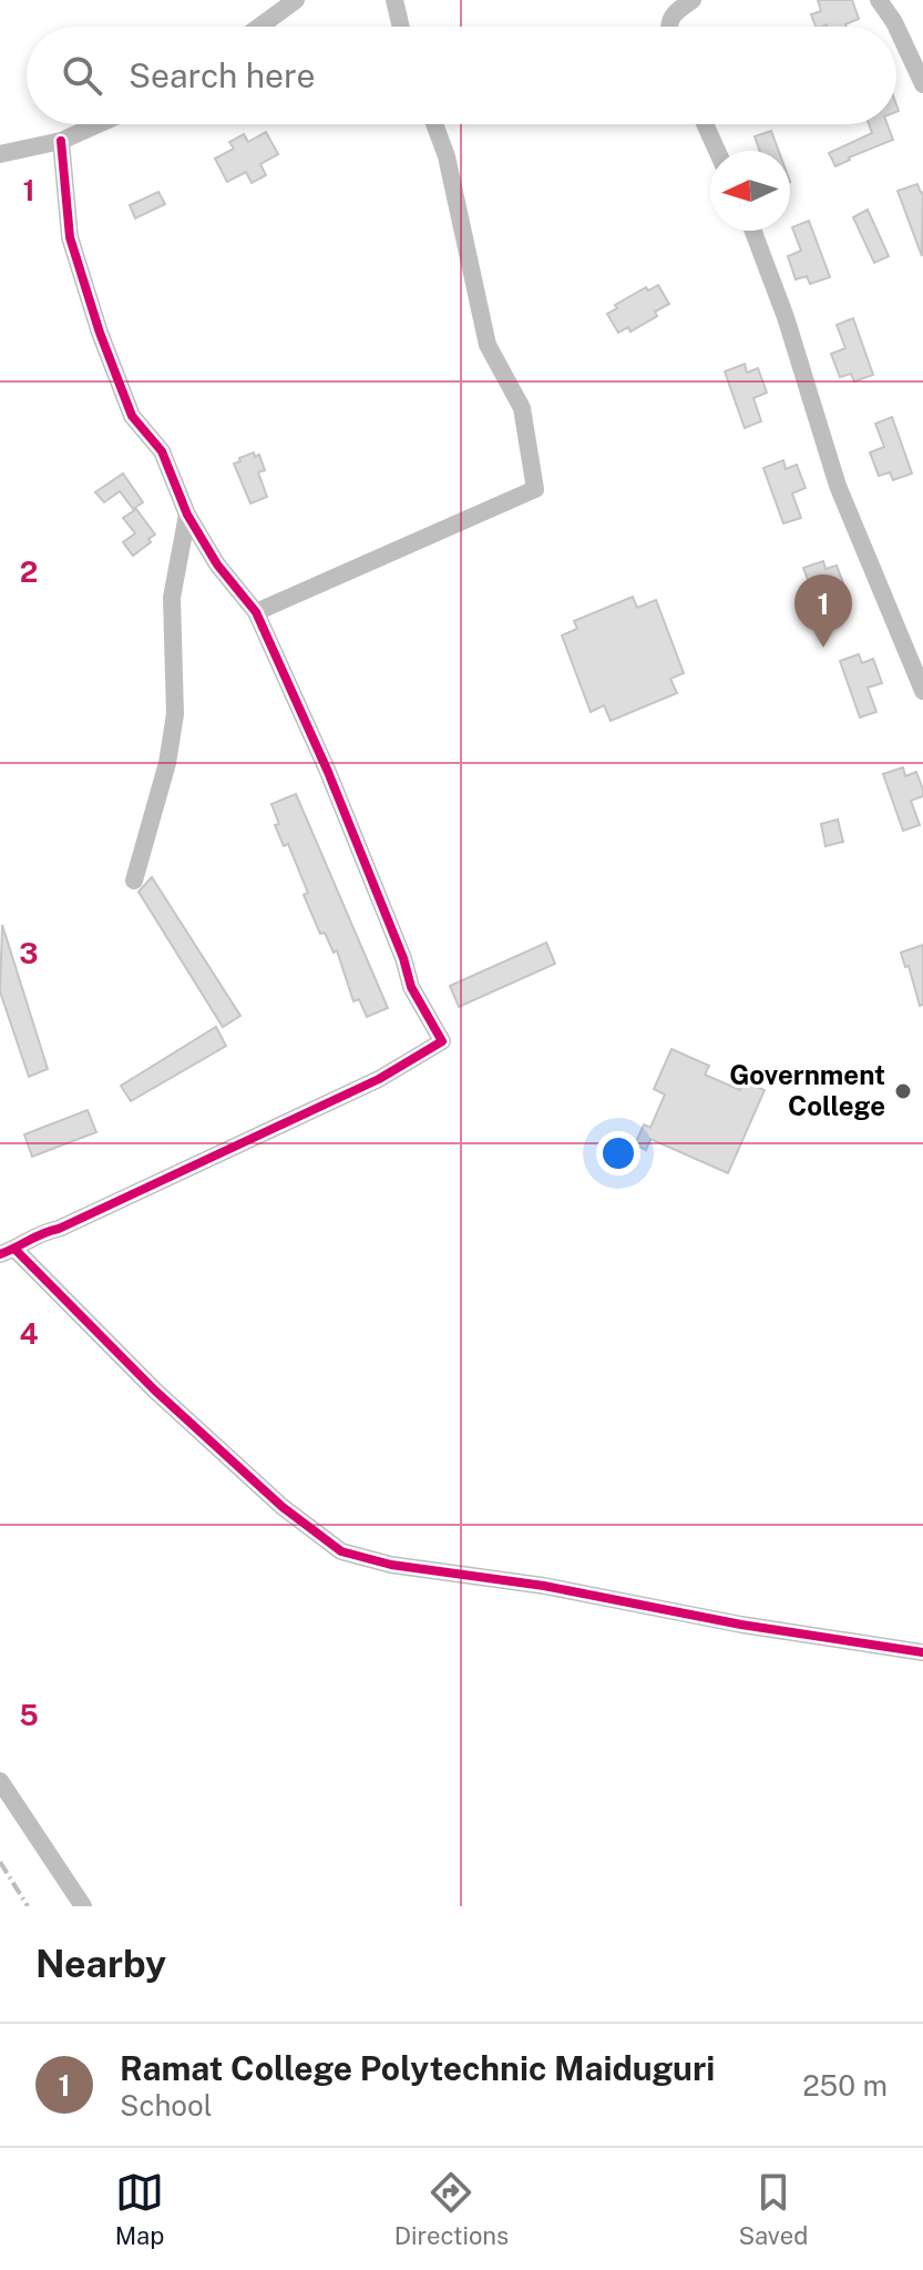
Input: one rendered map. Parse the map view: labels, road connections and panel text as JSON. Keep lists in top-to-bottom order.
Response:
{
  "places": ["Government College"],
  "north": "left",
  "page": {
    "search": "Search here",
    "pins": "1",
    "heading": "Nearby",
    "list": [
      {
        "mark": "1",
        "name": "Ramat College Polytechnic Maiduguri",
        "note": "School",
        "value": "250 m"
      }
    ],
    "nav": ["Map", "Directions", "Saved"]
  },
  "grid": {
    "rows": [
      "1",
      "2",
      "3",
      "4",
      "5"
    ]
  }
}
